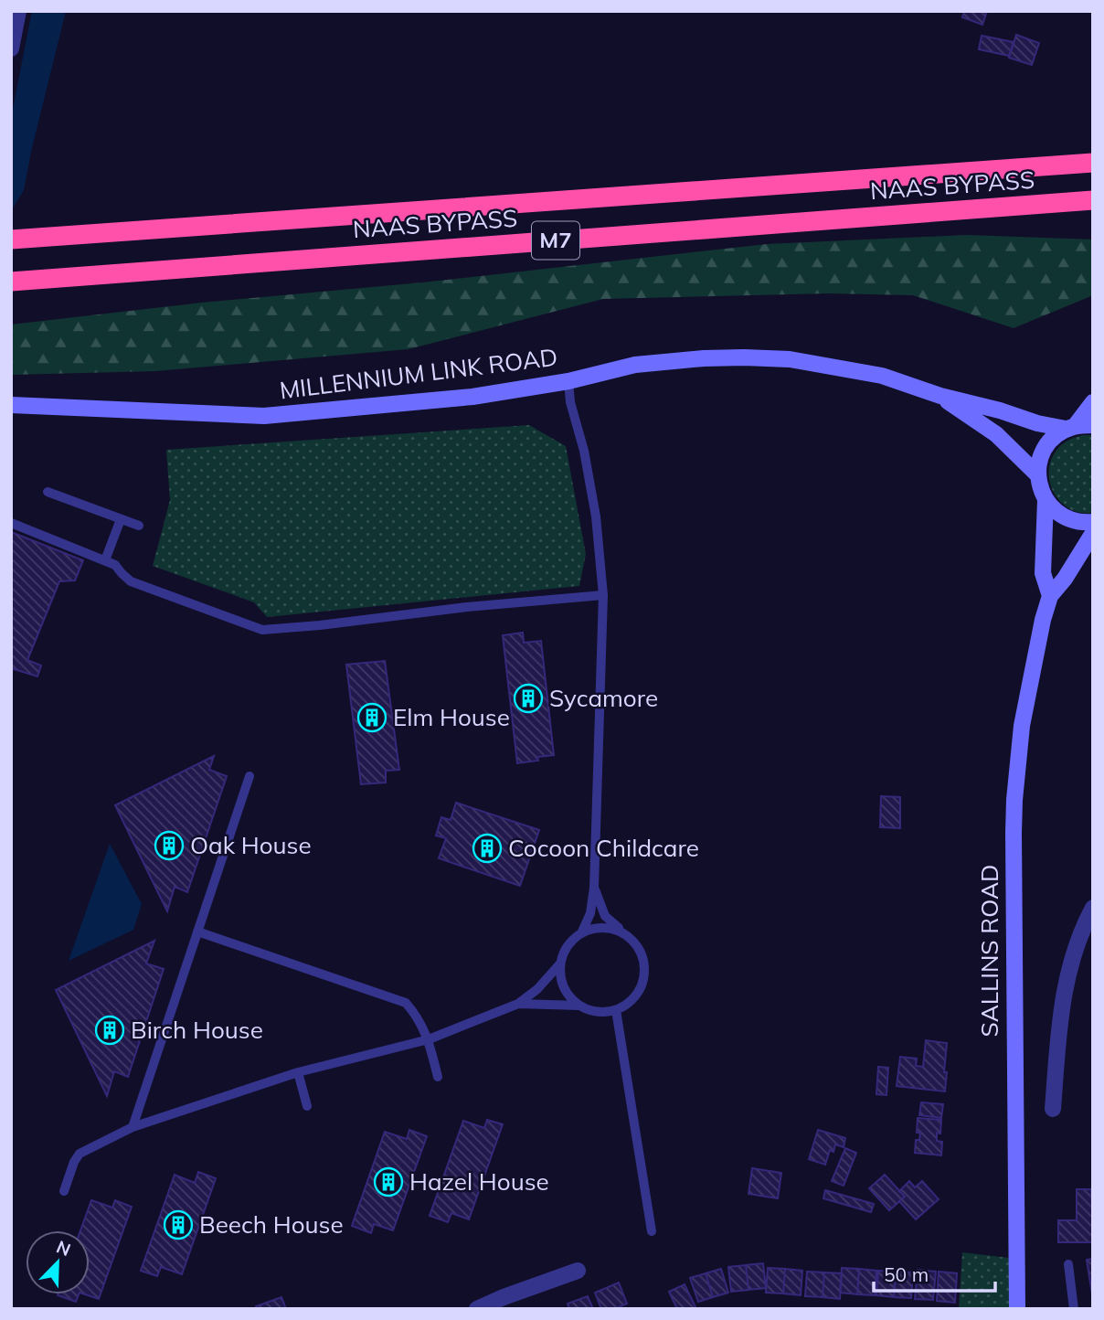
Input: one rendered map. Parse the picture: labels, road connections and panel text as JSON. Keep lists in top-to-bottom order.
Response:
{
  "streets": {
    "highway": ["NAAS BYPASS", "M7"],
    "main road": ["MILLENNIUM LINK ROAD", "SALLINS ROAD"]
  },
  "crossings": [
    ["MILLENNIUM LINK ROAD", "SALLINS ROAD"]
  ],
  "places": {
    "building": [
      "Sycamore",
      "Elm House",
      "Oak House",
      "Cocoon Childcare",
      "Birch House",
      "Hazel House",
      "Beech House"
    ]
  },
  "scale_bar": "50 m",
  "north": "top right"
}
